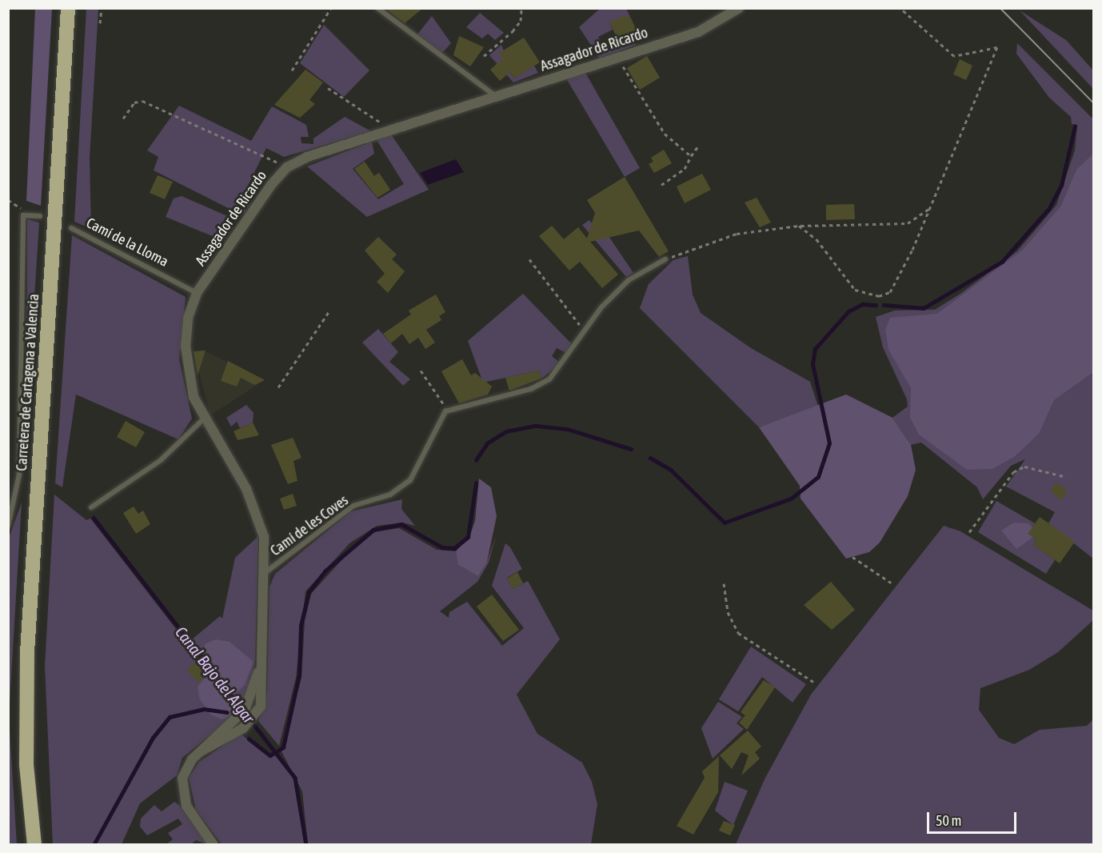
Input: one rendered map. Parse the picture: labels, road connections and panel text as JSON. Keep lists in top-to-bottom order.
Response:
{
  "streets": {
    "highway": ["Carretera de Cartagena a Valencia"],
    "street": ["Assagador de Ricardo"],
    "lane": ["Camí de la Lloma", "Camí de les Coves"]
  },
  "crossings": [
    ["Assagador de Ricardo", "Camí de la Lloma"],
    ["Assagador de Ricardo", "Camí de les Coves"]
  ],
  "water": ["Canal Bajo del Algar"],
  "scale_bar": "50 m"
}
